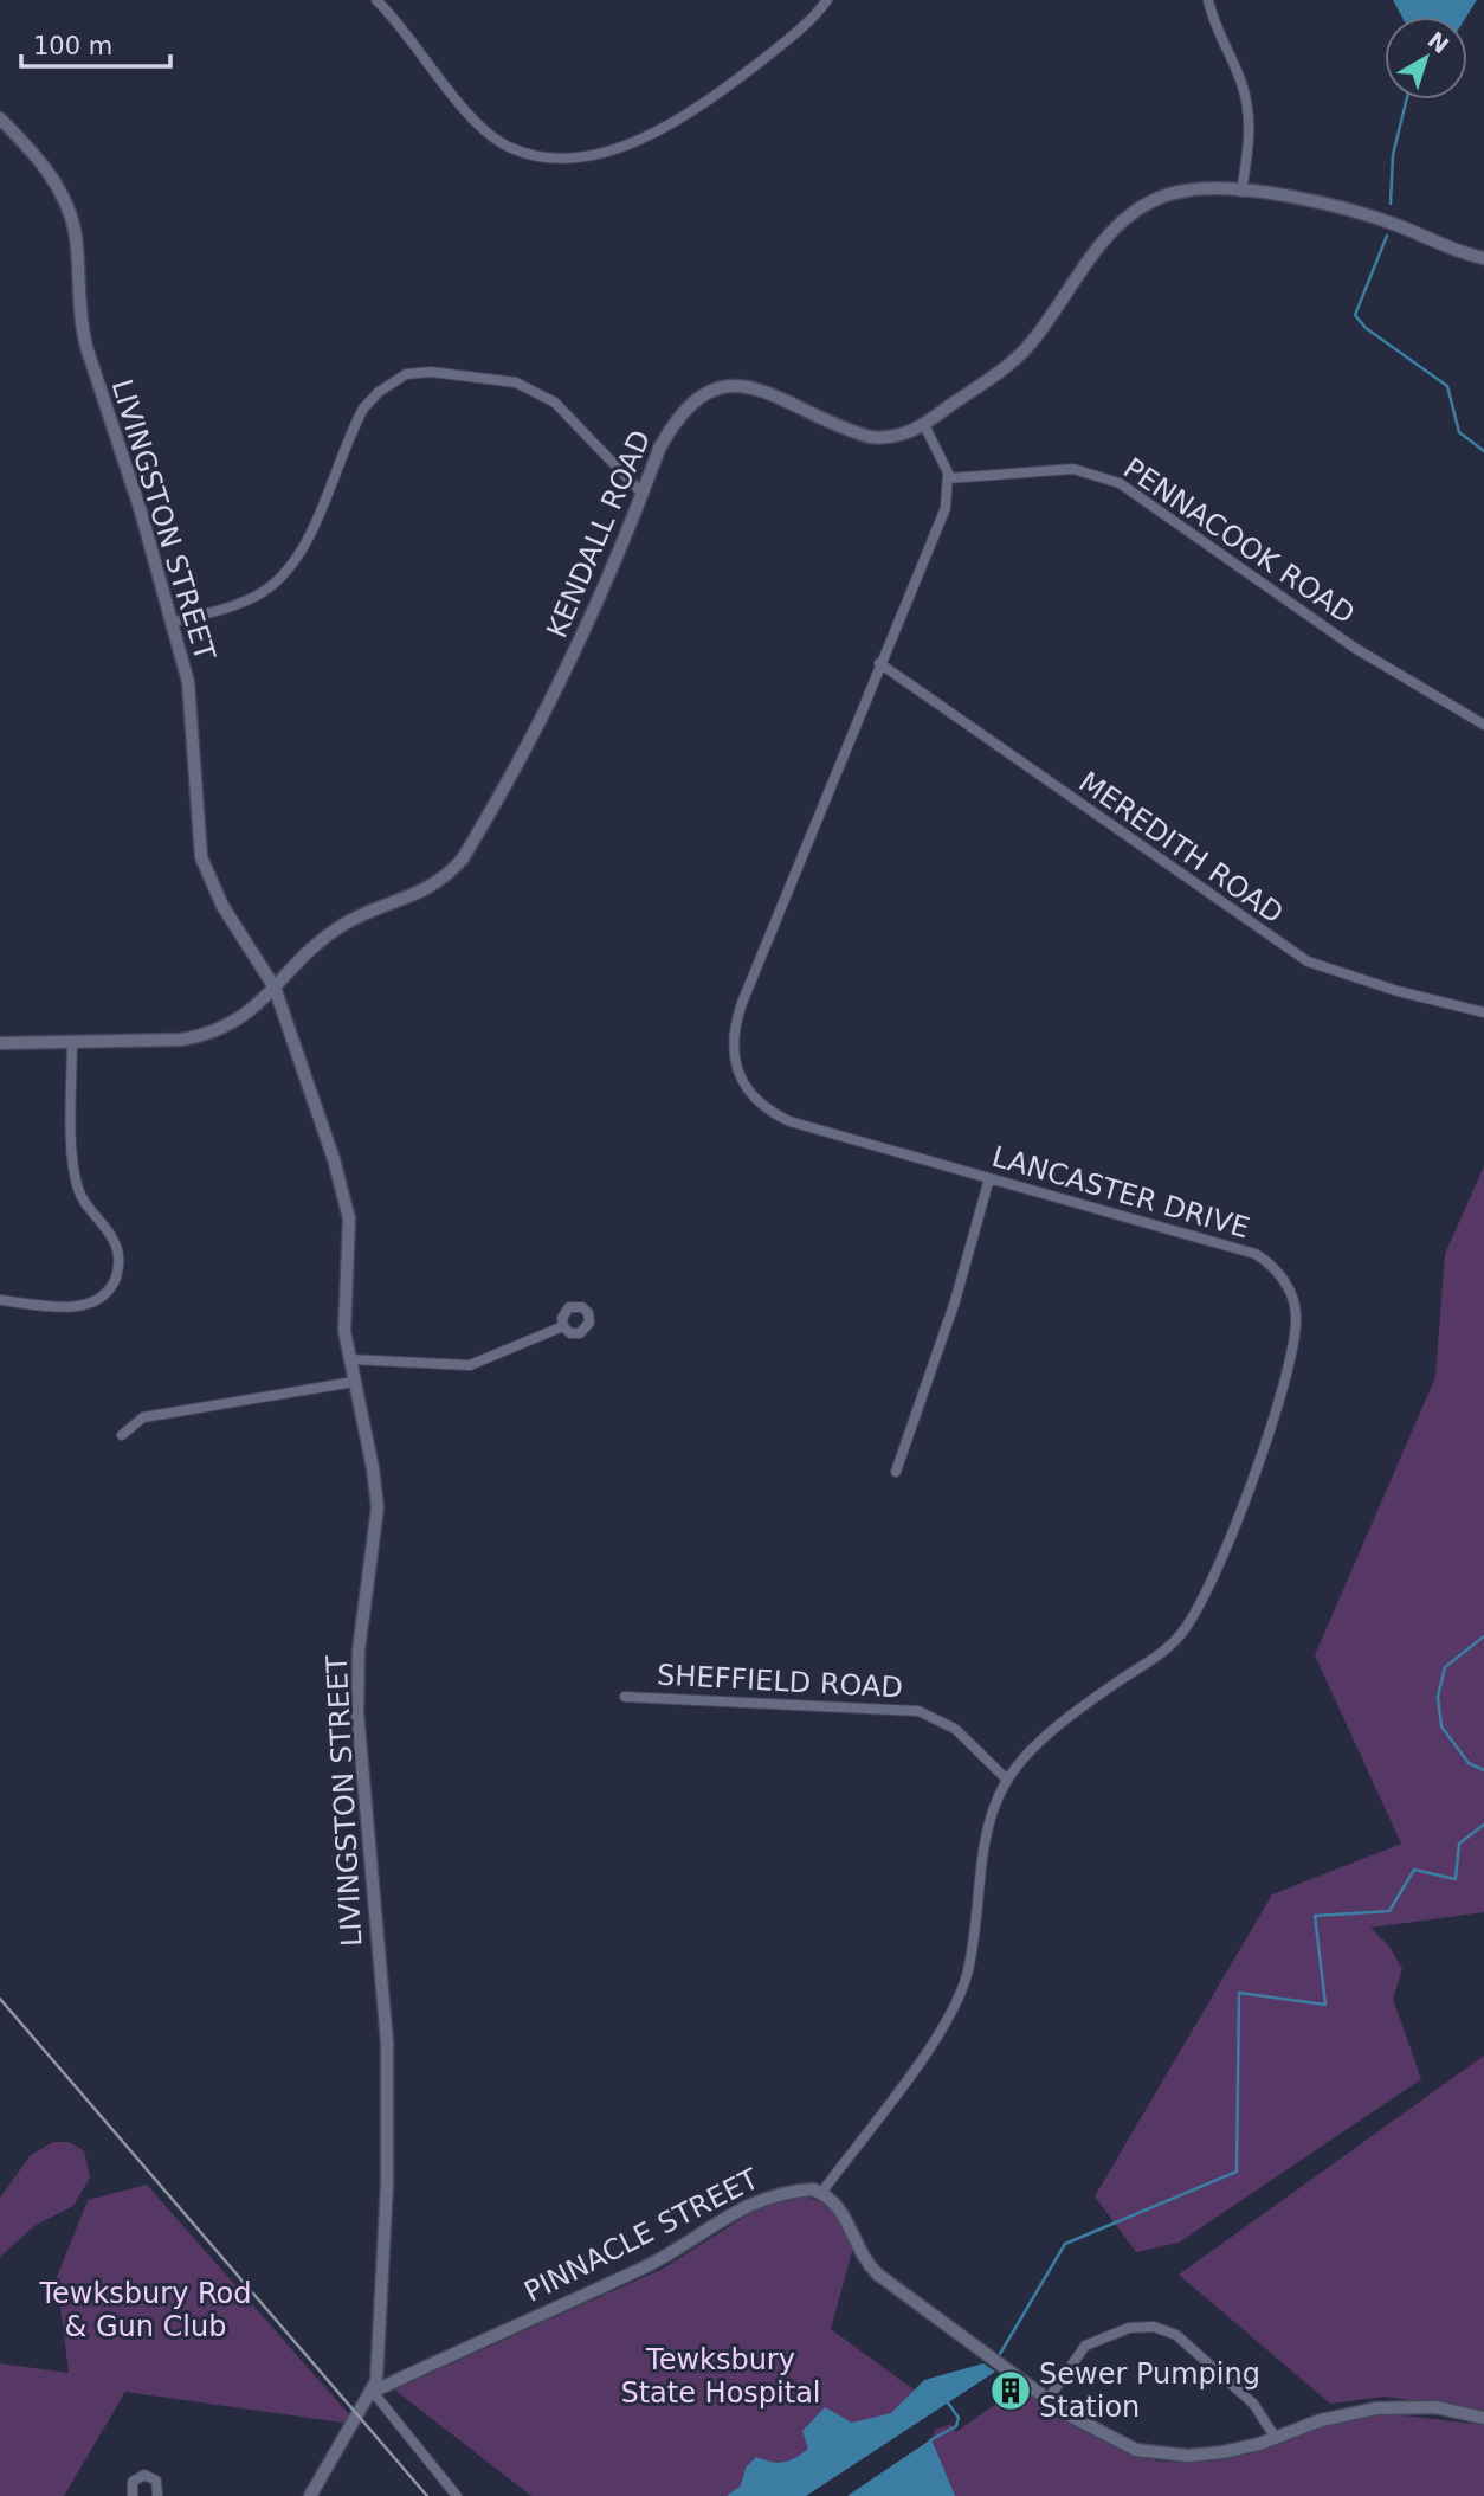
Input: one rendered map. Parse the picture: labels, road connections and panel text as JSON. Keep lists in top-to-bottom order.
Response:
{
  "streets": {
    "street": [
      "LIVINGSTON STREET",
      "KENDALL ROAD",
      "PENNACOOK ROAD",
      "MEREDITH ROAD",
      "LANCASTER DRIVE",
      "SHEFFIELD ROAD",
      "PINNACLE STREET"
    ]
  },
  "crossings": [
    ["LIVINGSTON STREET", "KENDALL ROAD"],
    ["LIVINGSTON STREET", "PINNACLE STREET"],
    ["PENNACOOK ROAD", "LANCASTER DRIVE"],
    ["MEREDITH ROAD", "LANCASTER DRIVE"],
    ["LANCASTER DRIVE", "SHEFFIELD ROAD"],
    ["LANCASTER DRIVE", "PINNACLE STREET"]
  ],
  "parks": ["Tewksbury Rod & Gun Club", "Tewksbury State Hospital"],
  "places": {
    "building": ["Sewer Pumping Station"]
  },
  "scale_bar": "100 m",
  "north": "top right"
}
